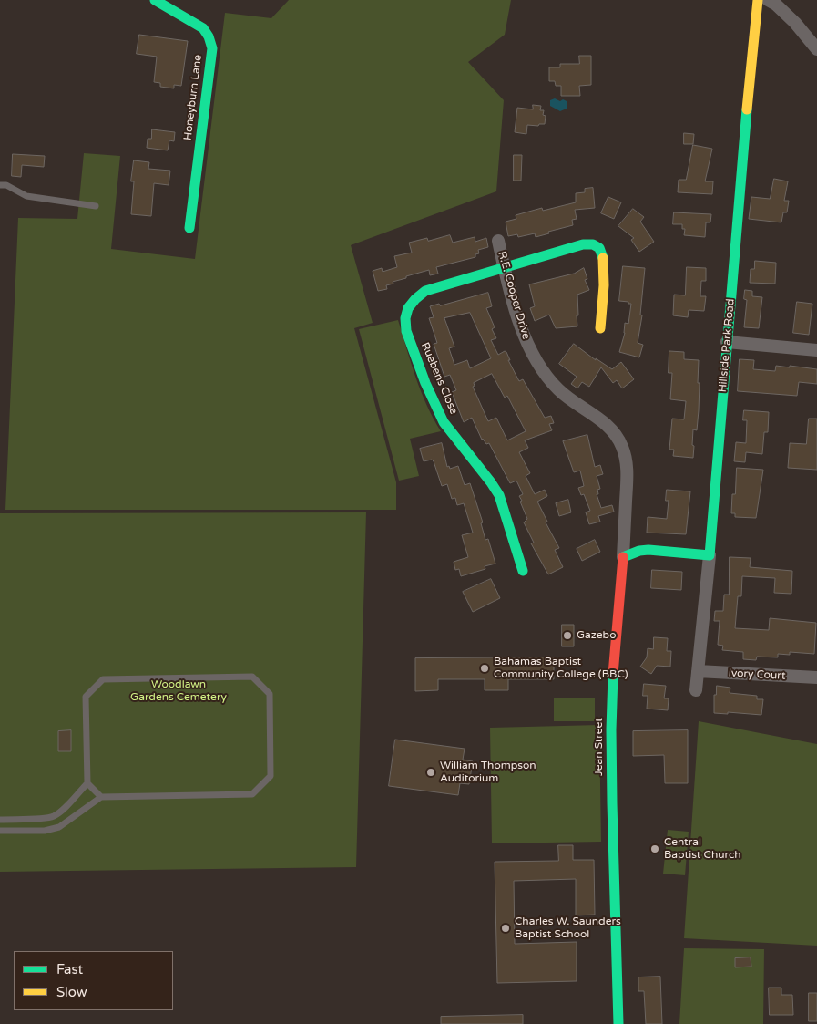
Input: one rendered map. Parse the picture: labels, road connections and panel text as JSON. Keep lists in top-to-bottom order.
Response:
{
  "streets": {
    "street": [
      "Honeyburn Lane",
      "R.E. Cooper Drive",
      "Hillside Park Road",
      "Ruebens Close",
      "Ivory Court",
      "Jean Street"
    ]
  },
  "crossings": [
    ["R.E. Cooper Drive", "Ruebens Close"],
    ["R.E. Cooper Drive", "Jean Street"],
    ["Hillside Park Road", "Ivory Court"]
  ],
  "parks": ["Woodlawn Gardens Cemetery"],
  "places": [
    "Gazebo",
    "Bahamas Baptist Community College (BBC)",
    "William Thompson Auditorium",
    "Central Baptist Church",
    "Charles W. Saunders Baptist School"
  ],
  "legend": ["Fast", "Slow"]
}
